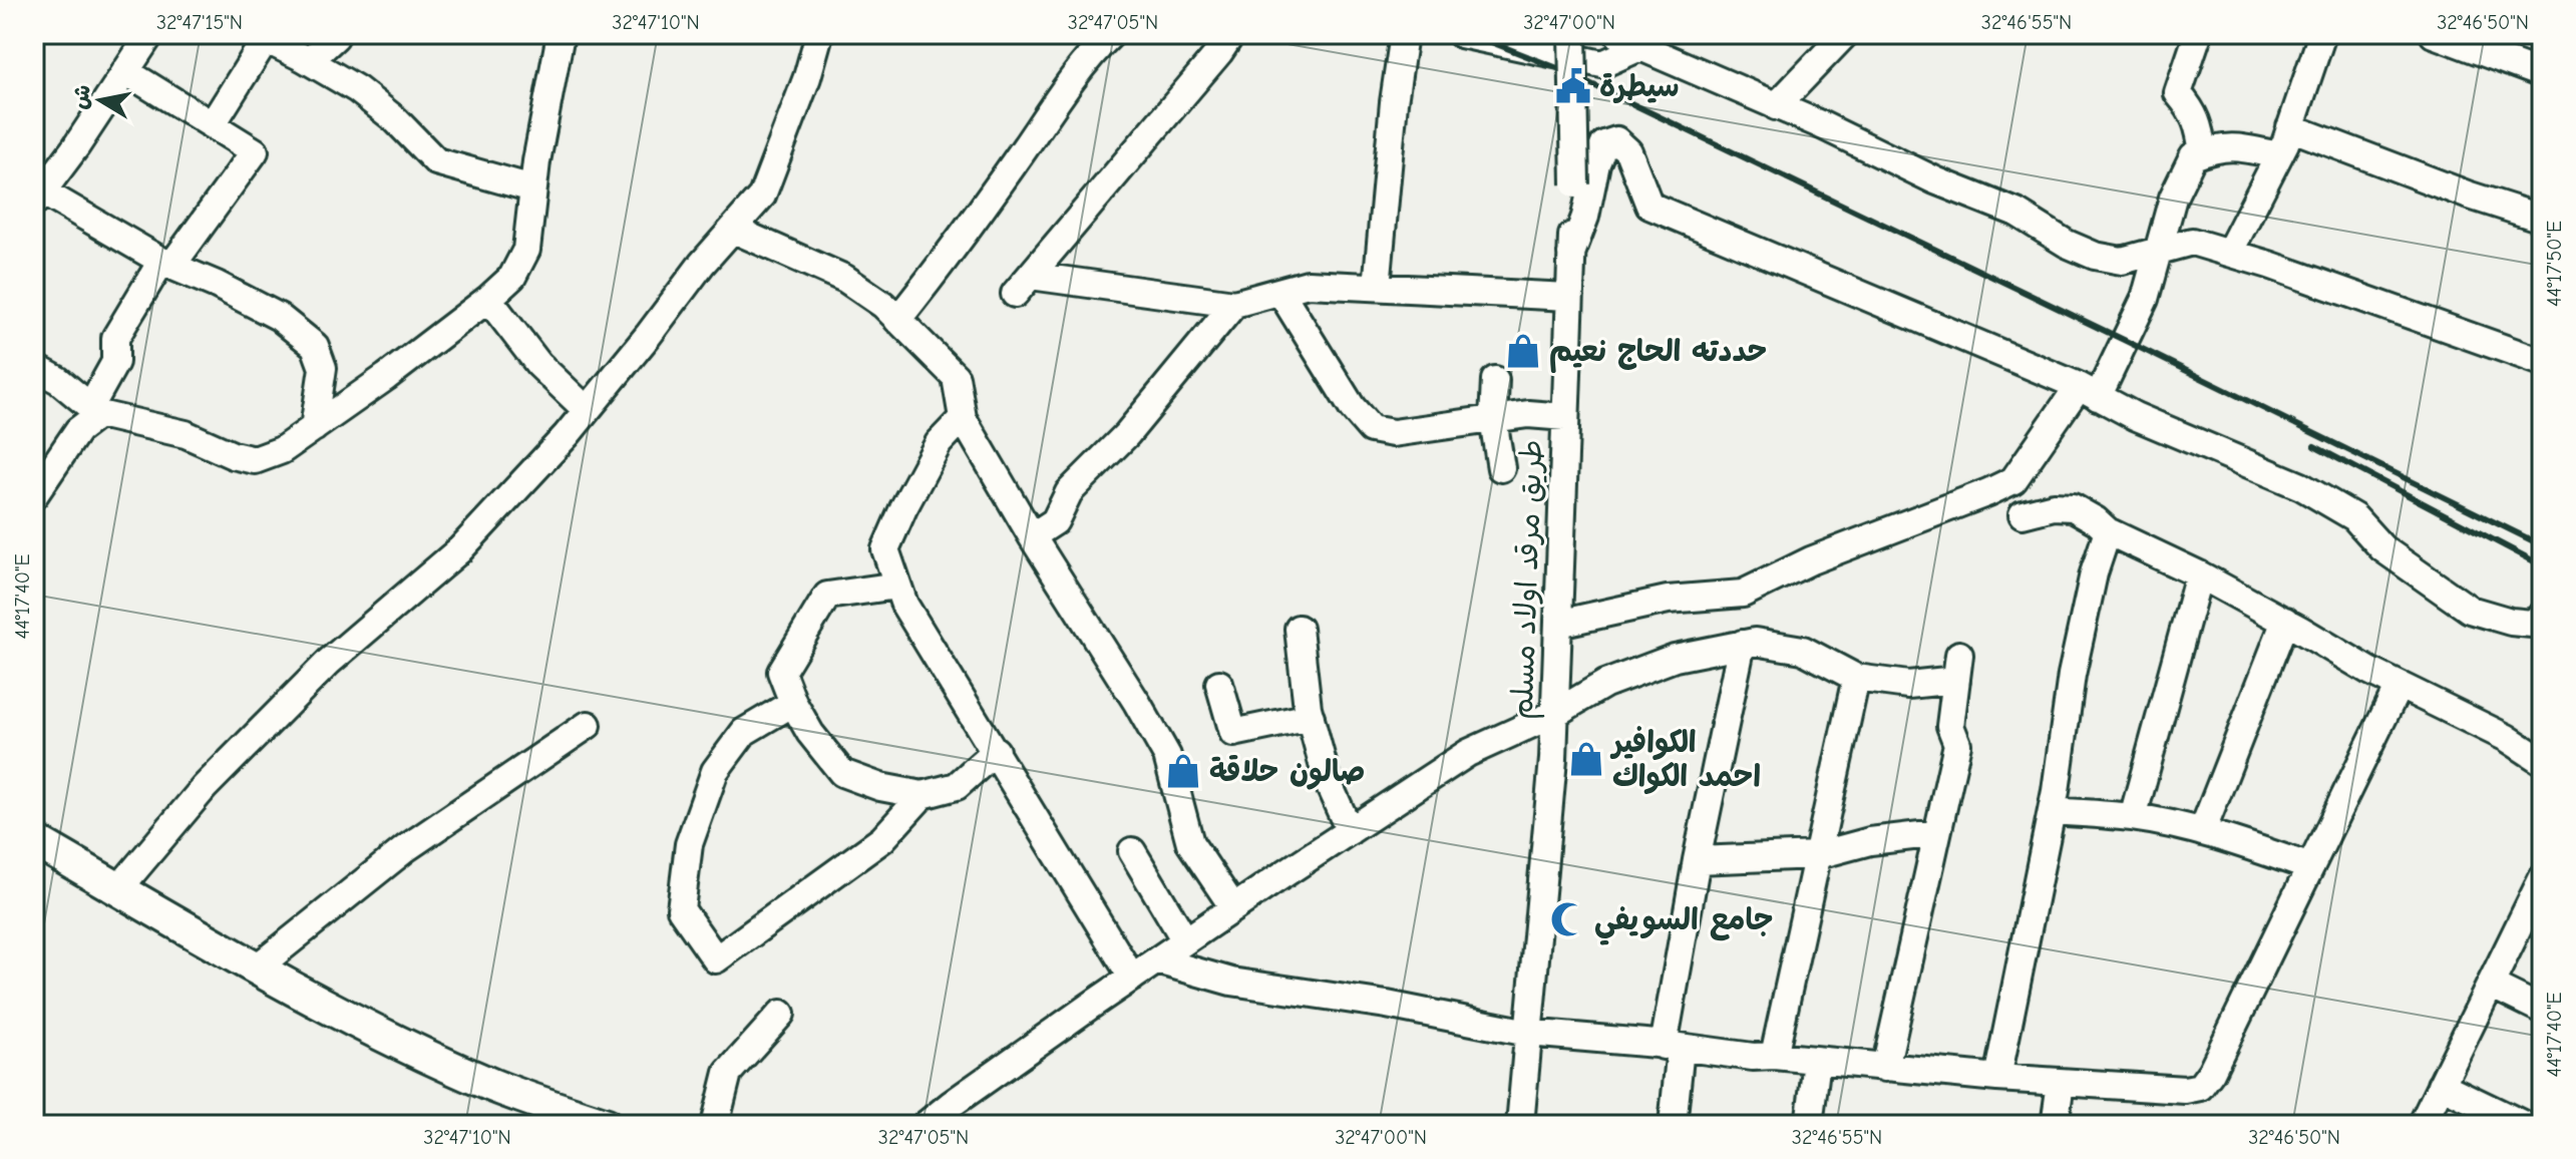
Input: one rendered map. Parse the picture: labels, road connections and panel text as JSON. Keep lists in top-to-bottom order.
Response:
{
  "streets": {
    "street": ["طريق مرقد اولاد مسلم"]
  },
  "places": {
    "public building": ["سيطرة"],
    "shop": ["حددته الحاج نعيم", "الكوافير احمد الكواك", "صالون حلاقة"],
    "mosque": ["جامع السويفي"]
  },
  "north": "left",
  "coordinates": [
    "32°47'15\"N",
    "32°47'10\"N",
    "32°47'05\"N",
    "32°47'00\"N",
    "32°46'55\"N",
    "32°46'50\"N",
    "44°17'50\"E",
    "44°17'40\"E"
  ]
}
